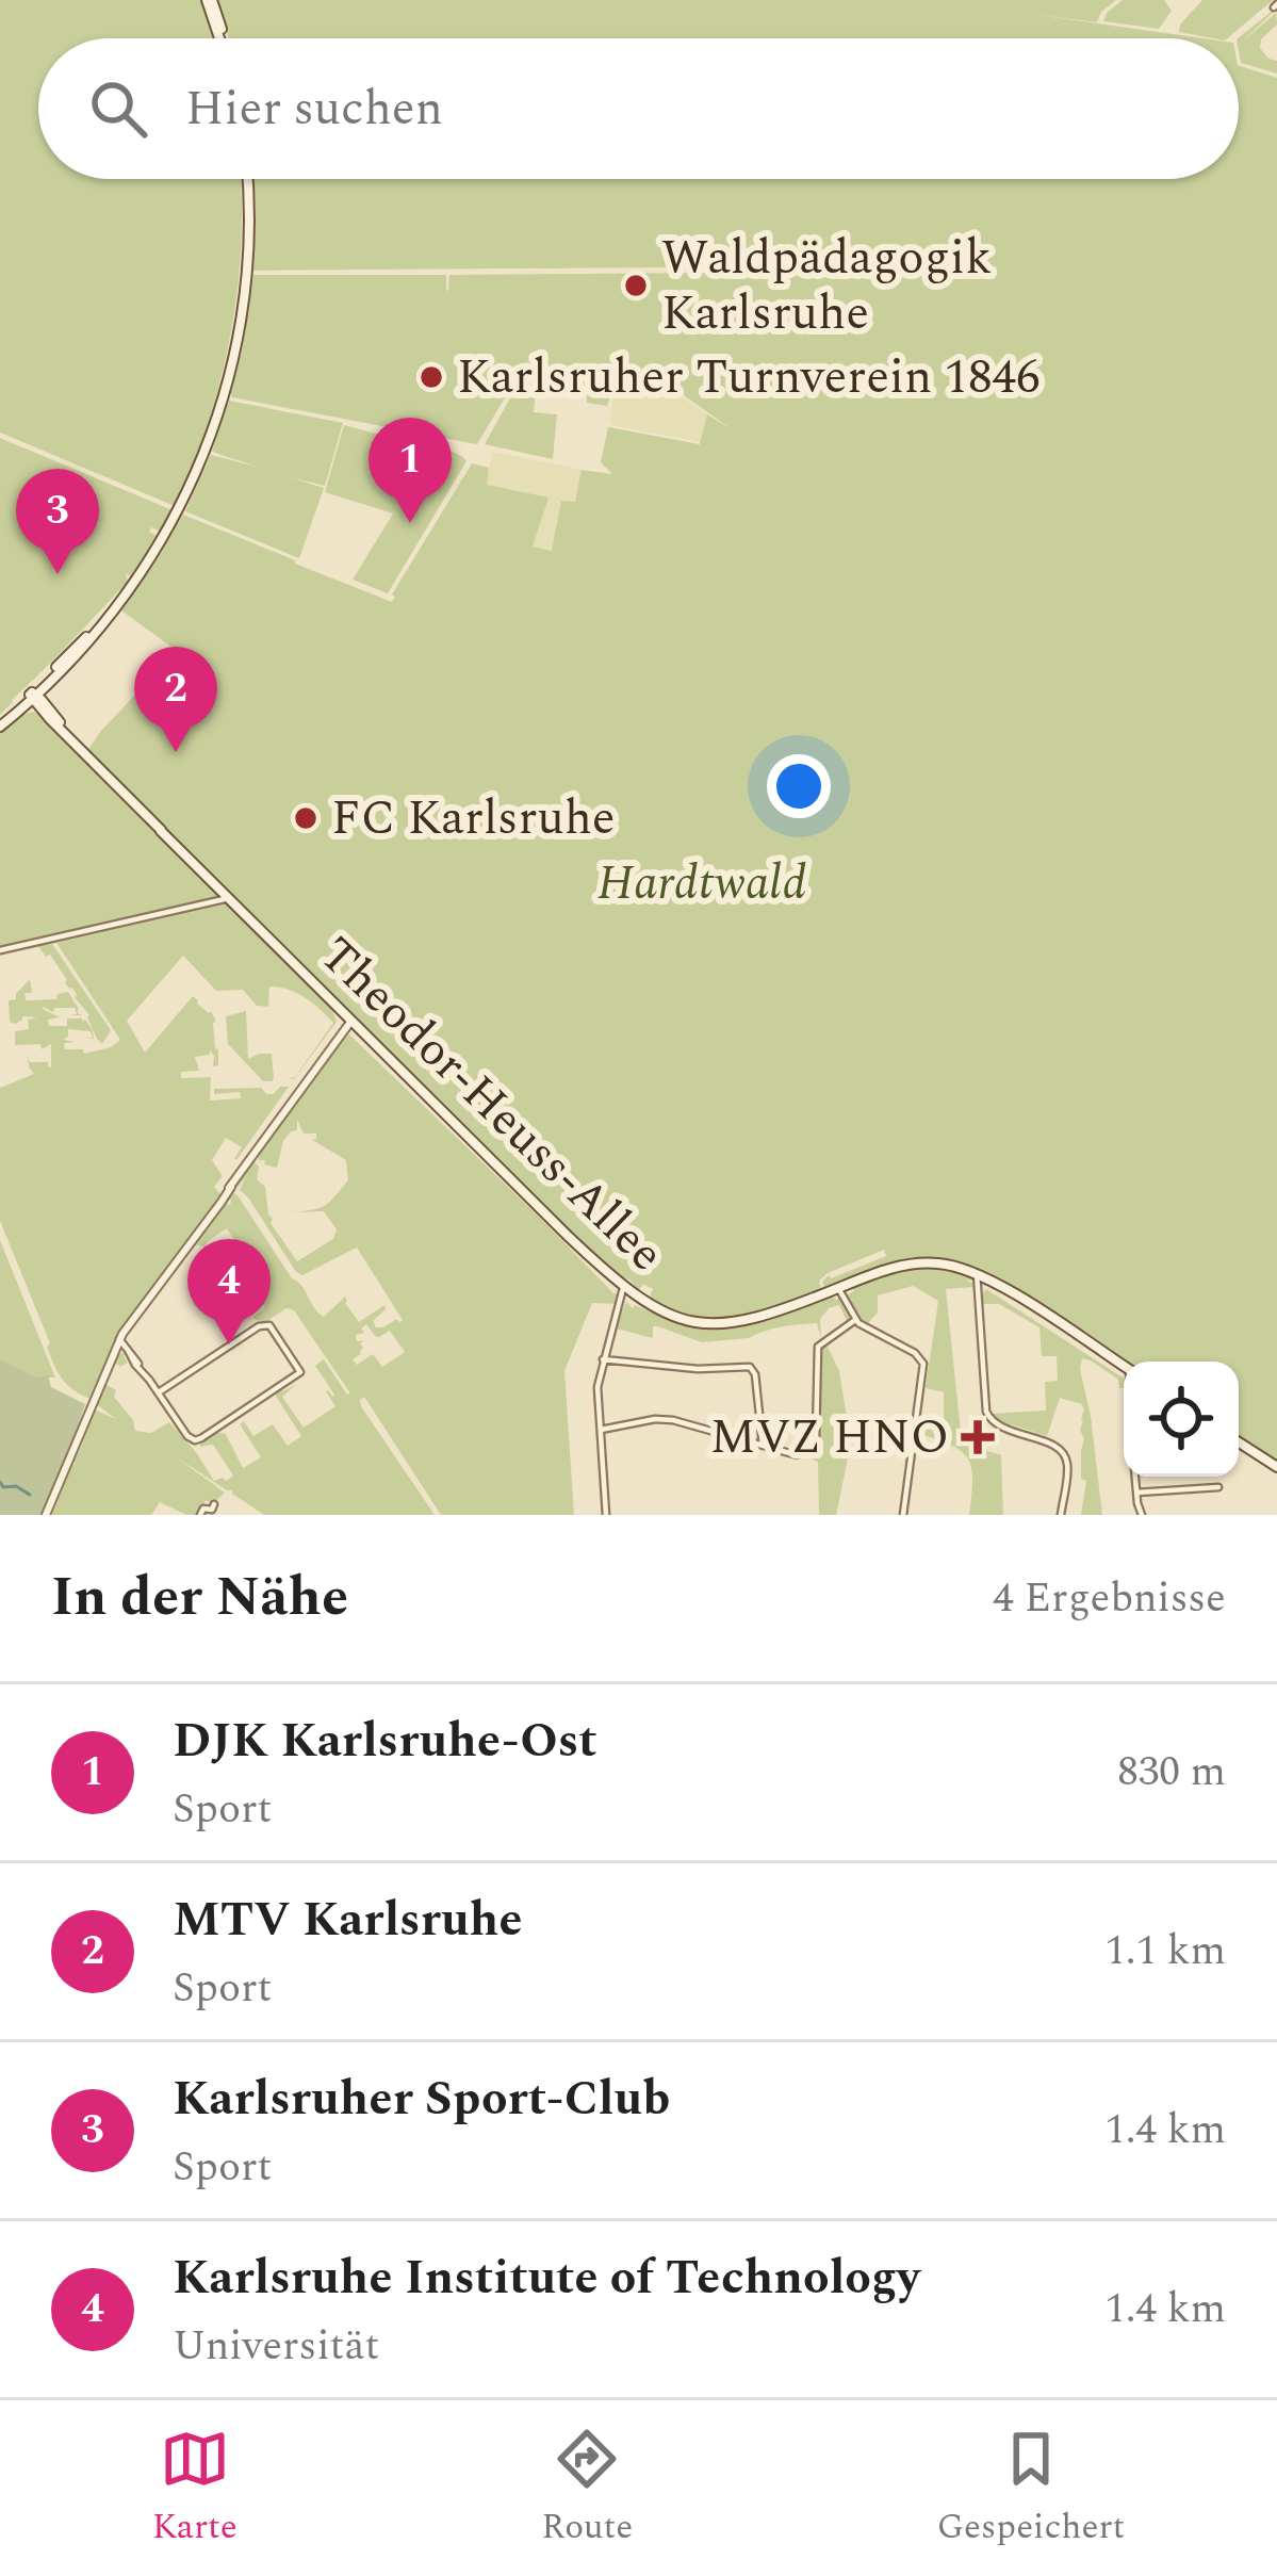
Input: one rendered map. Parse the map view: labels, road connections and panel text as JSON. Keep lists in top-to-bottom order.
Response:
{
  "streets": {
    "main road": ["Theodor-Heuss-Allee"]
  },
  "parks": ["Hardtwald"],
  "places": {
    "other": ["Waldpädagogik Karlsruhe", "Karlsruher Turnverein 1846", "FC Karlsruhe"],
    "health": ["MVZ HNO"]
  },
  "page": {
    "search": "Hier suchen",
    "pins": [
      "1",
      "3",
      "2",
      "4"
    ],
    "heading": ["In der Nähe", "4 Ergebnisse"],
    "list": [
      {
        "mark": "1",
        "name": "DJK Karlsruhe-Ost",
        "note": "Sport",
        "value": "830 m"
      },
      {
        "mark": "2",
        "name": "MTV Karlsruhe",
        "note": "Sport",
        "value": "1.1 km"
      },
      {
        "mark": "3",
        "name": "Karlsruher Sport-Club",
        "note": "Sport",
        "value": "1.4 km"
      },
      {
        "mark": "4",
        "name": "Karlsruhe Institute of Technology",
        "note": "Universität",
        "value": "1.4 km"
      }
    ],
    "nav": ["Karte", "Route", "Gespeichert"]
  }
}
